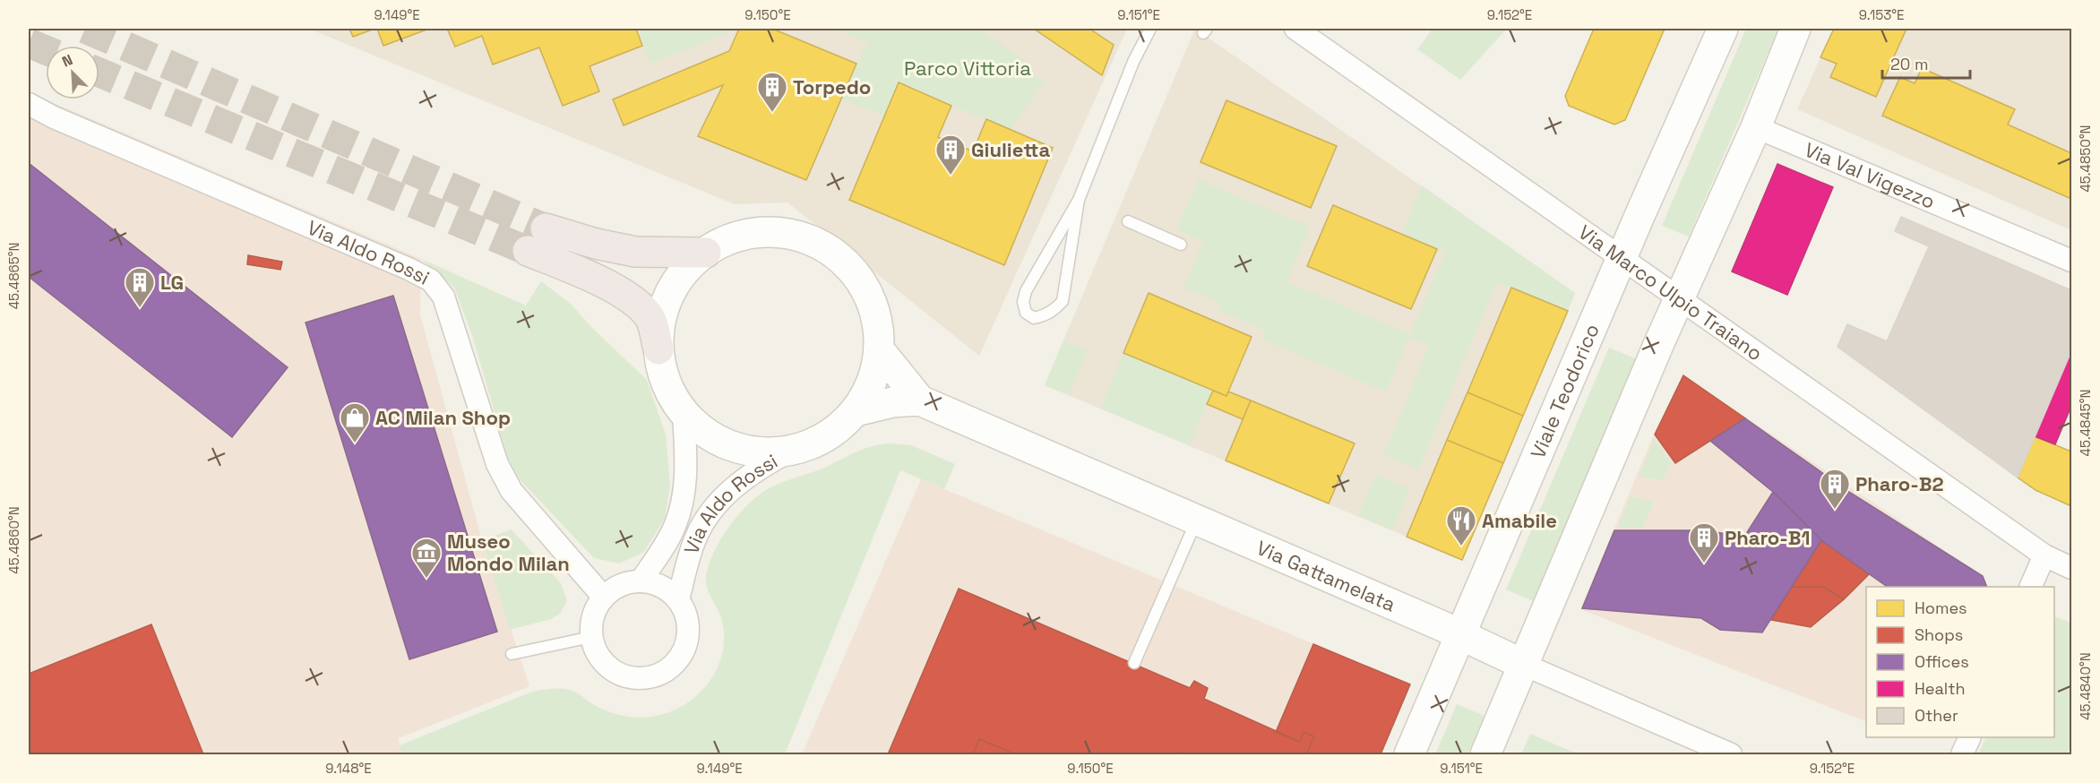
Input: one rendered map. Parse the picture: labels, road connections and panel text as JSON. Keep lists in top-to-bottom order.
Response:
{
  "streets": {
    "street": [
      "Via Val Vigezzo",
      "Via Aldo Rossi",
      "Via Marco Ulpio Traiano",
      "Viale Teodorico",
      "Via Gattamelata"
    ]
  },
  "crossings": [
    ["Via Marco Ulpio Traiano", "Viale Teodorico"],
    ["Viale Teodorico", "Via Gattamelata"]
  ],
  "parks": ["Parco Vittoria"],
  "places": {
    "building": [
      "Torpedo",
      "Giulietta",
      "LG",
      "Pharo-B2",
      "Pharo-B1"
    ],
    "shop": ["AC Milan Shop"],
    "restaurant": ["Amabile"],
    "museum": ["Museo Mondo Milan"]
  },
  "legend": [
    "Homes",
    "Shops",
    "Offices",
    "Health",
    "Other"
  ],
  "scale_bar": "20 m",
  "north": "top left",
  "coordinates": [
    "9.149°E",
    "9.150°E",
    "9.151°E",
    "9.152°E",
    "9.153°E",
    "45.4850°N",
    "45.4865°N",
    "45.4845°N",
    "45.4860°N",
    "45.4840°N",
    "9.148°E"
  ]
}
